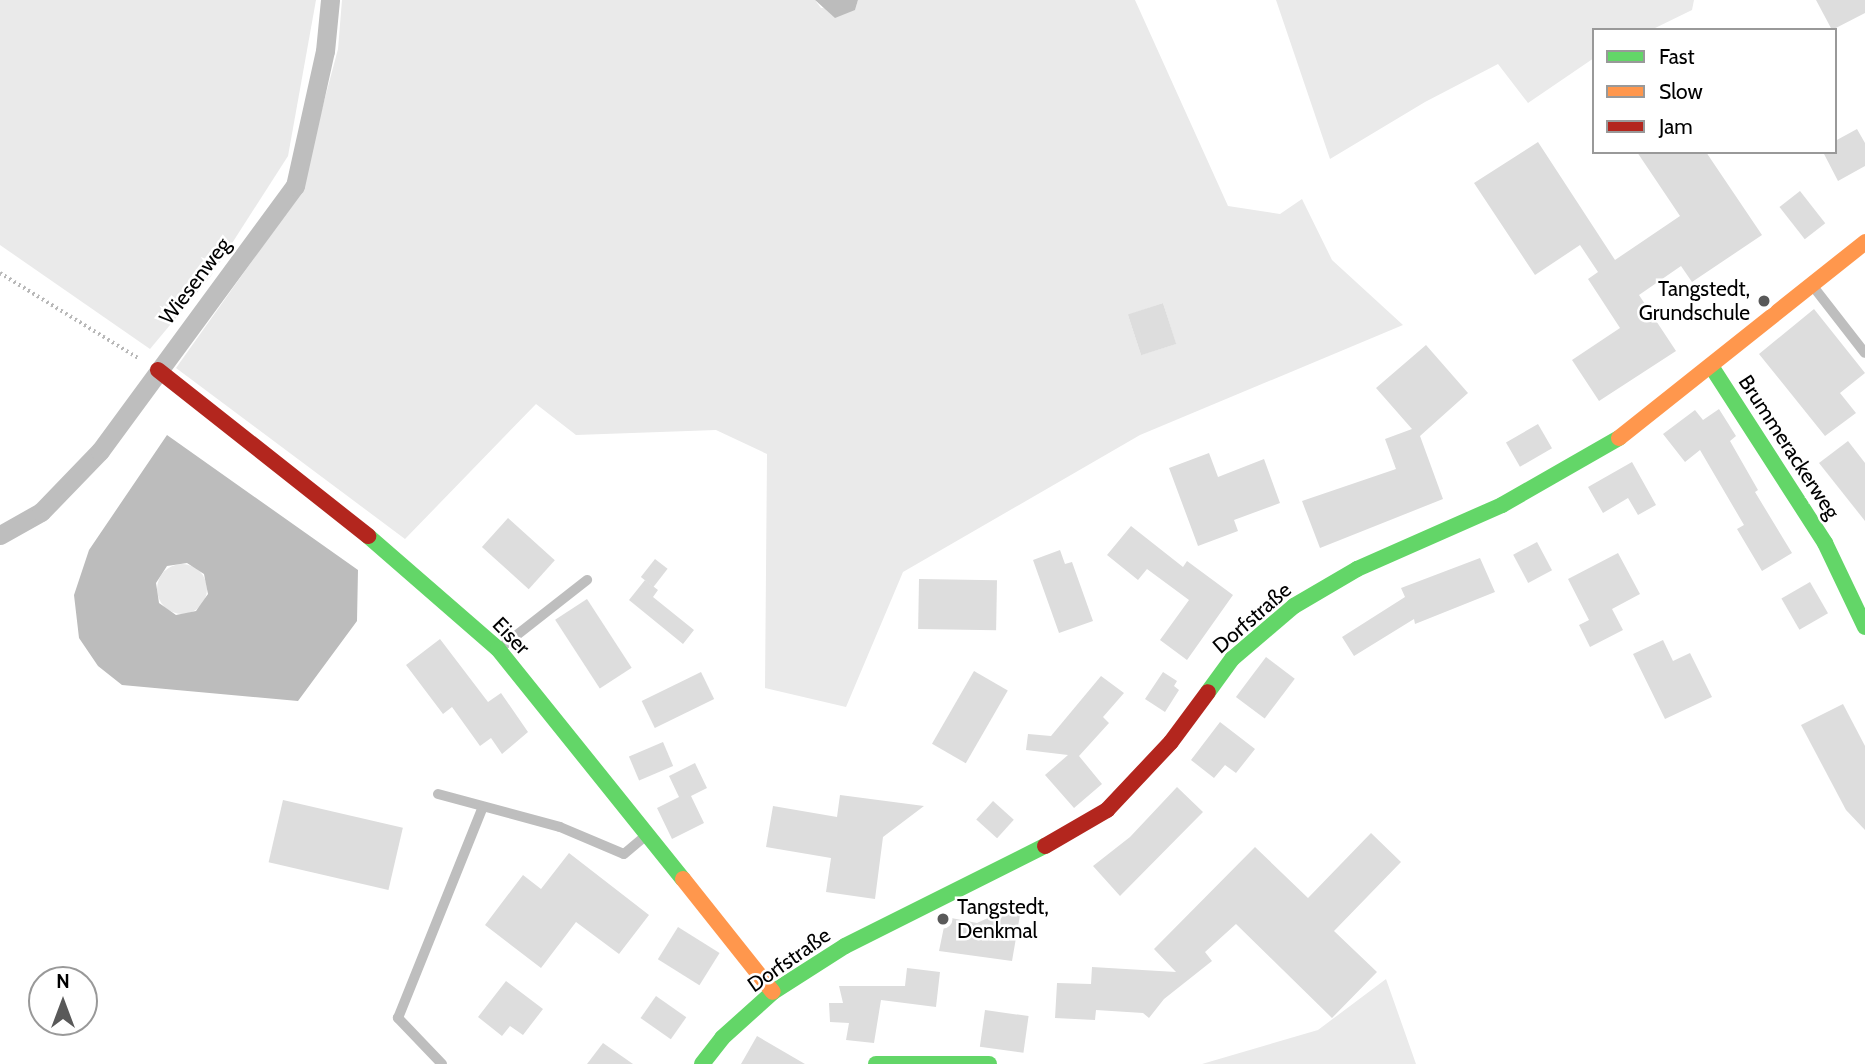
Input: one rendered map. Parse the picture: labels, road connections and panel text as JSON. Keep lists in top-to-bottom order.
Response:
{
  "streets": {
    "main road": ["Brummerackerweg", "Dorfstraße", "Eiser"],
    "street": ["Wiesenweg"]
  },
  "crossings": [
    ["Wiesenweg", "Eiser"],
    ["Brummerackerweg", "Dorfstraße"],
    ["Dorfstraße", "Eiser"]
  ],
  "places": ["Tangstedt, Grundschule", "Tangstedt, Denkmal"],
  "legend": ["Fast", "Slow", "Jam"],
  "north": "top"
}
